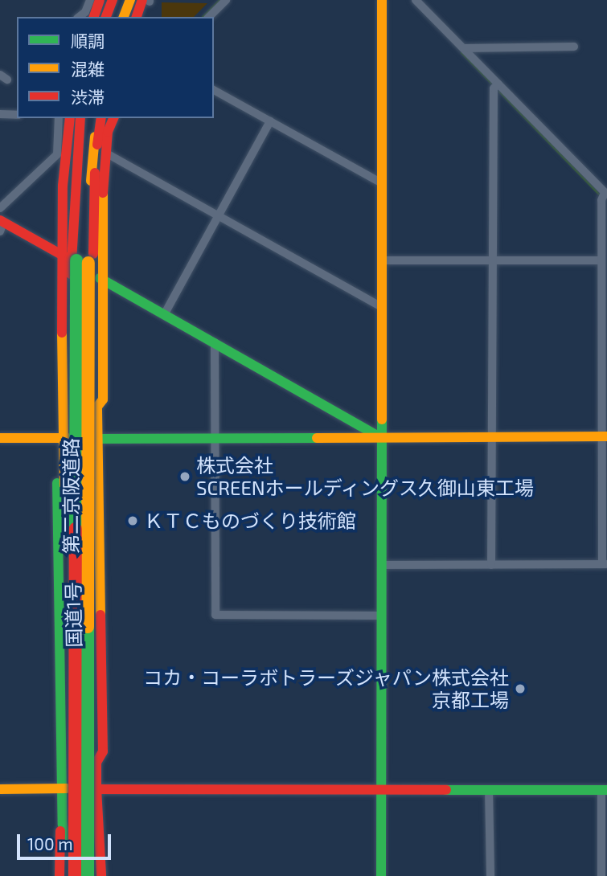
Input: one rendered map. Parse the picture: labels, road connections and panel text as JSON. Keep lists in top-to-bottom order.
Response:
{
  "streets": {
    "main road": ["第二京阪道路", "国道1号"]
  },
  "crossings": [
    ["第二京阪道路", "国道1号"]
  ],
  "places": ["株式会社 SCREENホールディングス久御山東工場", "ＫＴＣものづくり技術館", "コカ・コーラボトラーズジャパン株式会社 京都工場"],
  "legend": ["順調", "混雑", "渋滞"],
  "scale_bar": "100 m"
}
